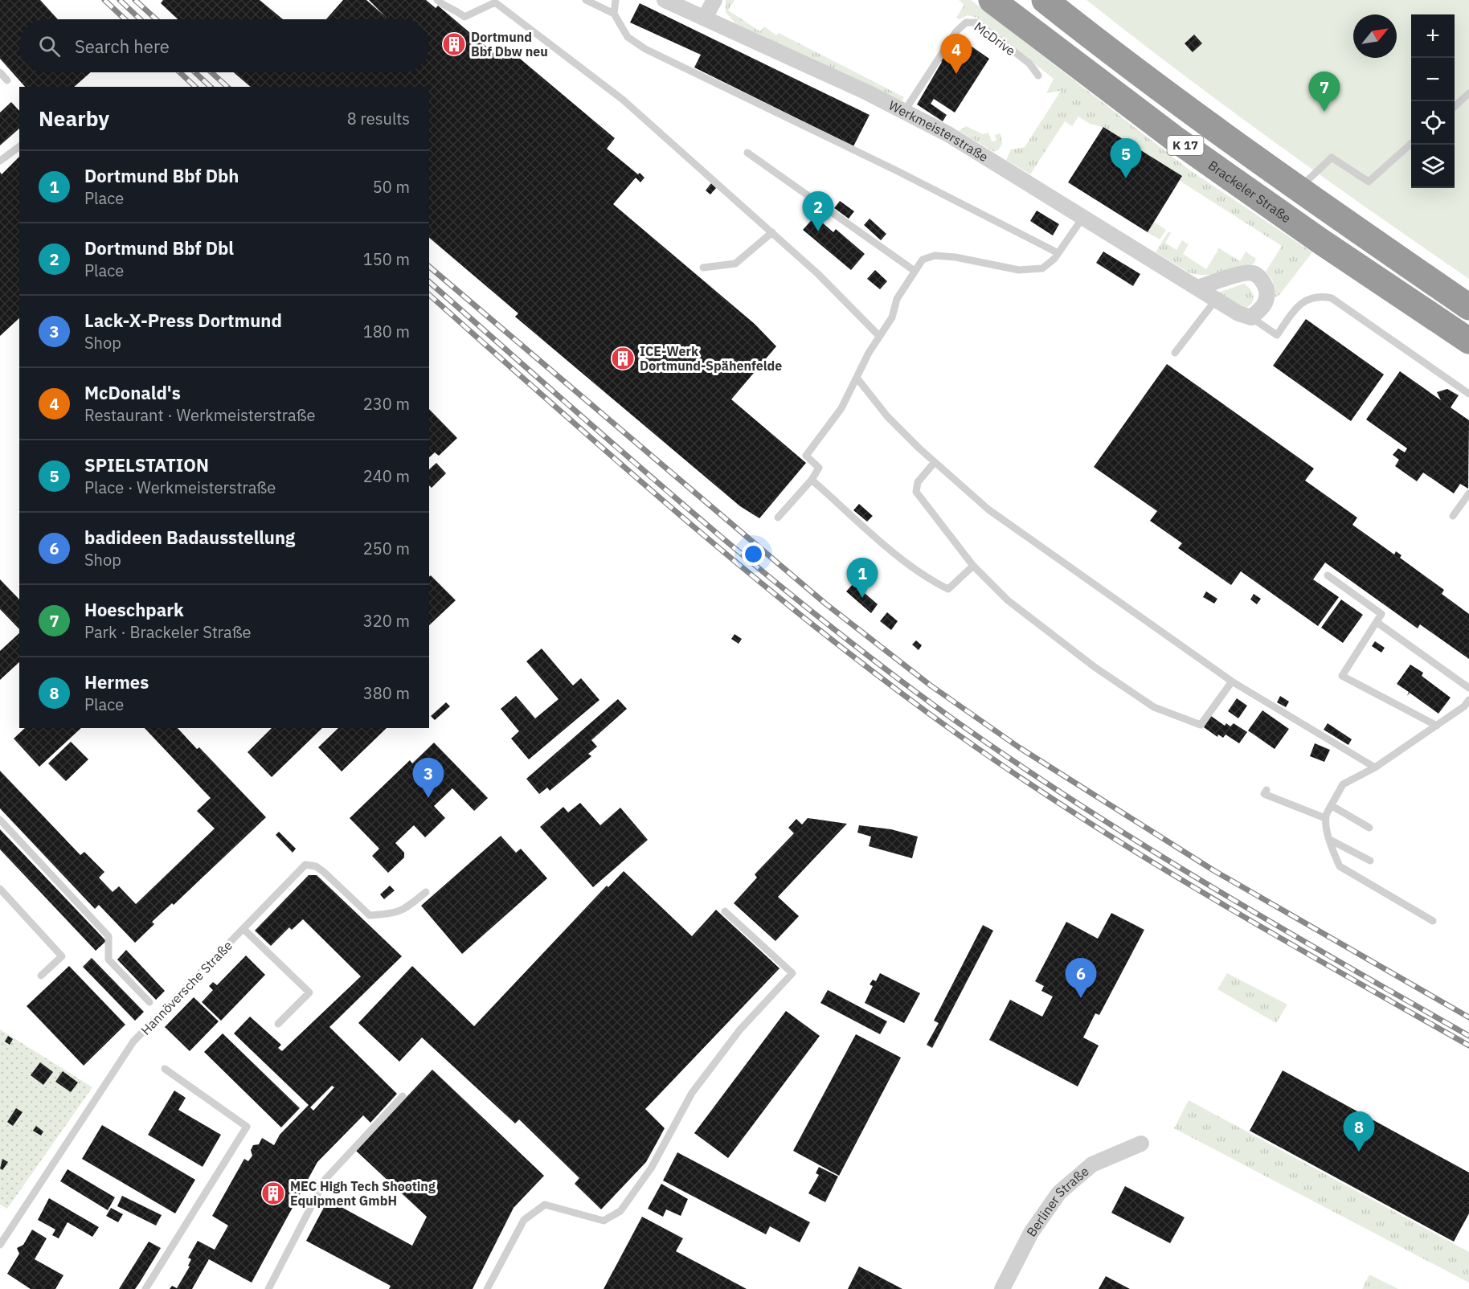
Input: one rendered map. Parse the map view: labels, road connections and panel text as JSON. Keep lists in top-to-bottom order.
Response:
{
  "streets": {
    "highway": ["K 17", "Brackeler Straße"],
    "street": ["Werkmeisterstraße", "Berliner Straße"],
    "lane": ["McDrive", "Hannöversche Straße"]
  },
  "crossings": [
    ["McDrive", "Werkmeisterstraße"]
  ],
  "places": {
    "building": ["Dortmund Bbf Dbw neu", "ICE-Werk Dortmund-Spähenfelde", "MEC High Tech Shooting Equipment GmbH"]
  },
  "north": "top right",
  "page": {
    "map_buttons": ["+", "−"],
    "search": "Search here",
    "pins": [
      "4",
      "7",
      "5",
      "2",
      "1",
      "3",
      "6",
      "8"
    ],
    "heading": ["Nearby", "8 results"],
    "list": [
      {
        "mark": "1",
        "name": "Dortmund Bbf Dbh",
        "note": "Place",
        "value": "50 m"
      },
      {
        "mark": "2",
        "name": "Dortmund Bbf Dbl",
        "note": "Place",
        "value": "150 m"
      },
      {
        "mark": "3",
        "name": "Lack-X-Press Dortmund",
        "note": "Shop",
        "value": "180 m"
      },
      {
        "mark": "4",
        "name": "McDonald's",
        "note": "Restaurant · Werkmeisterstraße",
        "value": "230 m"
      },
      {
        "mark": "5",
        "name": "SPIELSTATION",
        "note": "Place · Werkmeisterstraße",
        "value": "240 m"
      },
      {
        "mark": "6",
        "name": "badideen Badausstellung",
        "note": "Shop",
        "value": "250 m"
      },
      {
        "mark": "7",
        "name": "Hoeschpark",
        "note": "Park · Brackeler Straße",
        "value": "320 m"
      },
      {
        "mark": "8",
        "name": "Hermes",
        "note": "Place",
        "value": "380 m"
      }
    ]
  }
}
